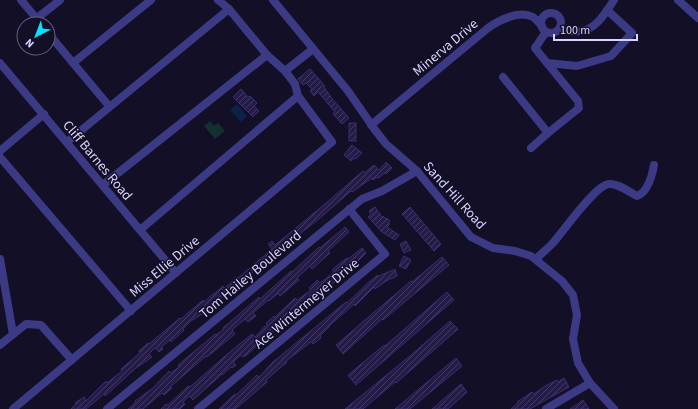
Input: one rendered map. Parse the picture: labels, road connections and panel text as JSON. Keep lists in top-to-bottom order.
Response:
{
  "streets": {
    "street": [
      "Minerva Drive",
      "Cliff Barnes Road",
      "Sand Hill Road",
      "Miss Ellie Drive",
      "Tom Hailey Boulevard",
      "Ace Wintermeyer Drive"
    ]
  },
  "crossings": [
    ["Minerva Drive", "Sand Hill Road"],
    ["Cliff Barnes Road", "Miss Ellie Drive"],
    ["Sand Hill Road", "Tom Hailey Boulevard"],
    ["Tom Hailey Boulevard", "Ace Wintermeyer Drive"]
  ],
  "scale_bar": "100 m",
  "north": "bottom left"
}
